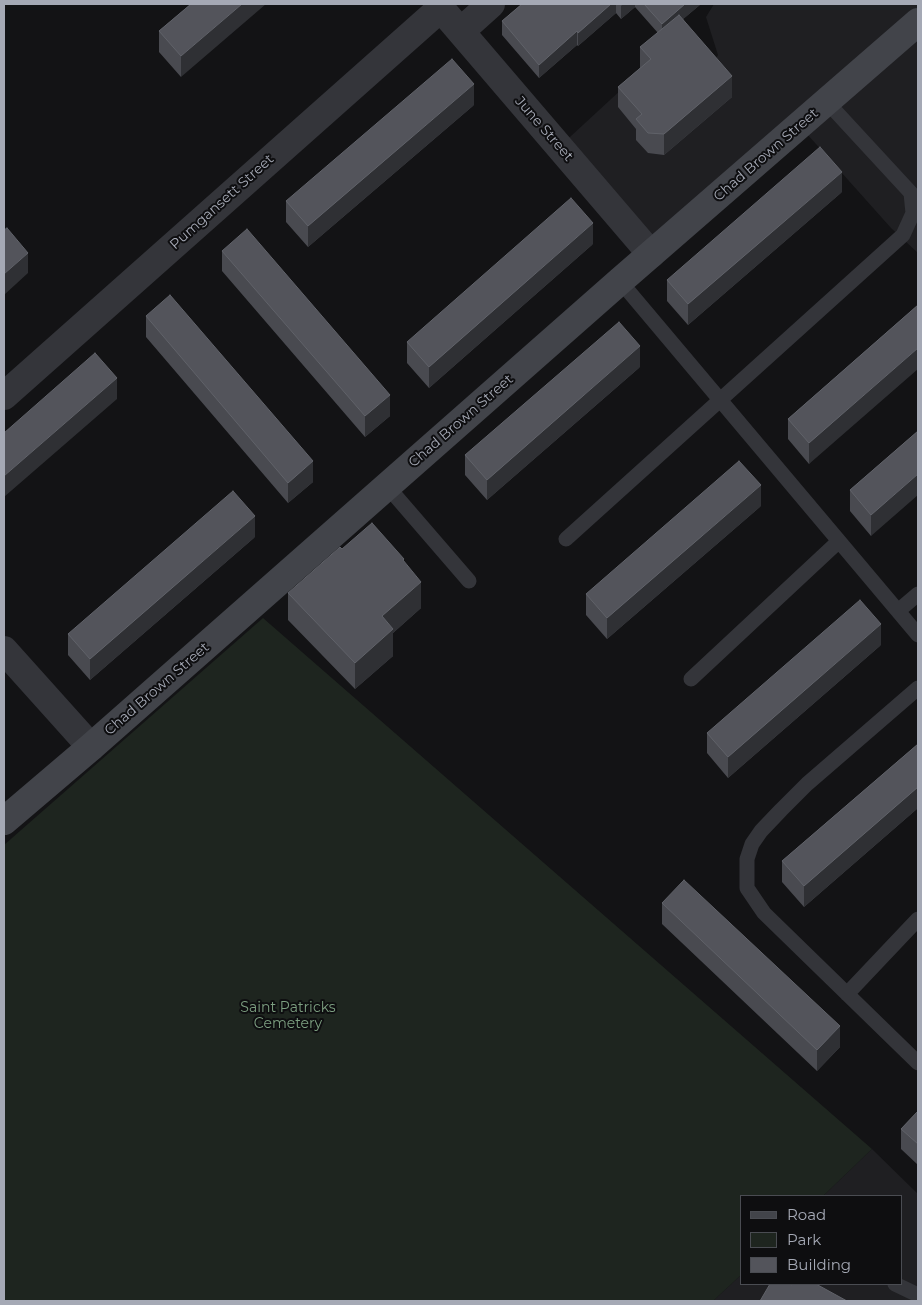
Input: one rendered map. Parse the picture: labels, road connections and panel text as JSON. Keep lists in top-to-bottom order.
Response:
{
  "streets": {
    "street": ["June Street", "Chad Brown Street", "Pumgansett Street"]
  },
  "crossings": [
    ["June Street", "Chad Brown Street"],
    ["June Street", "Pumgansett Street"]
  ],
  "parks": ["Saint Patricks Cemetery"],
  "legend": ["Road", "Park", "Building"]
}
